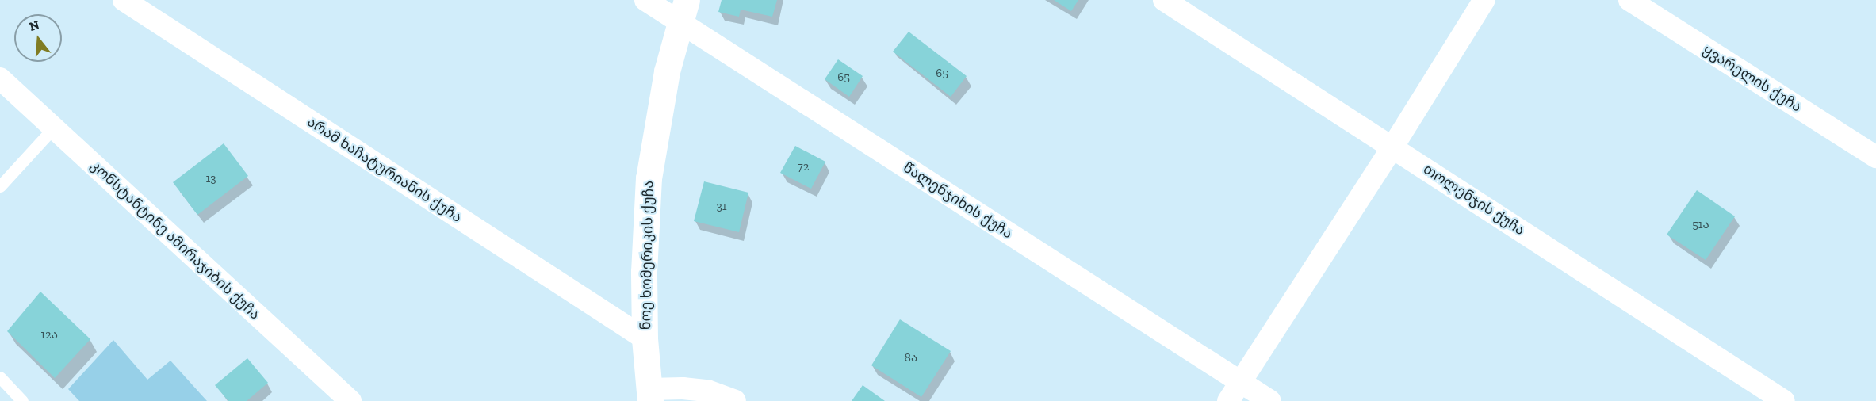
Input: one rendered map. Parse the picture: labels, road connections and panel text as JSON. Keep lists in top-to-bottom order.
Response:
{
  "streets": {
    "street": [
      "ყვარელის ქუჩა",
      "არამ ხაჩატურიანის ქუჩა",
      "თოლენჯის ქუჩა",
      "წალენჯიხის ქუჩა",
      "კონსტანტინე ამირაჯიბის ქუჩა",
      "ნოე ხომერიკის ქუჩა"
    ]
  },
  "crossings": [
    ["არამ ხაჩატურიანის ქუჩა", "ნოე ხომერიკის ქუჩა"],
    ["წალენჯიხის ქუჩა", "ნოე ხომერიკის ქუჩა"]
  ],
  "house_numbers": [
    "65",
    "65",
    "72",
    "13",
    "31",
    "51ა",
    "12ა",
    "8ა"
  ],
  "north": "top"
}
